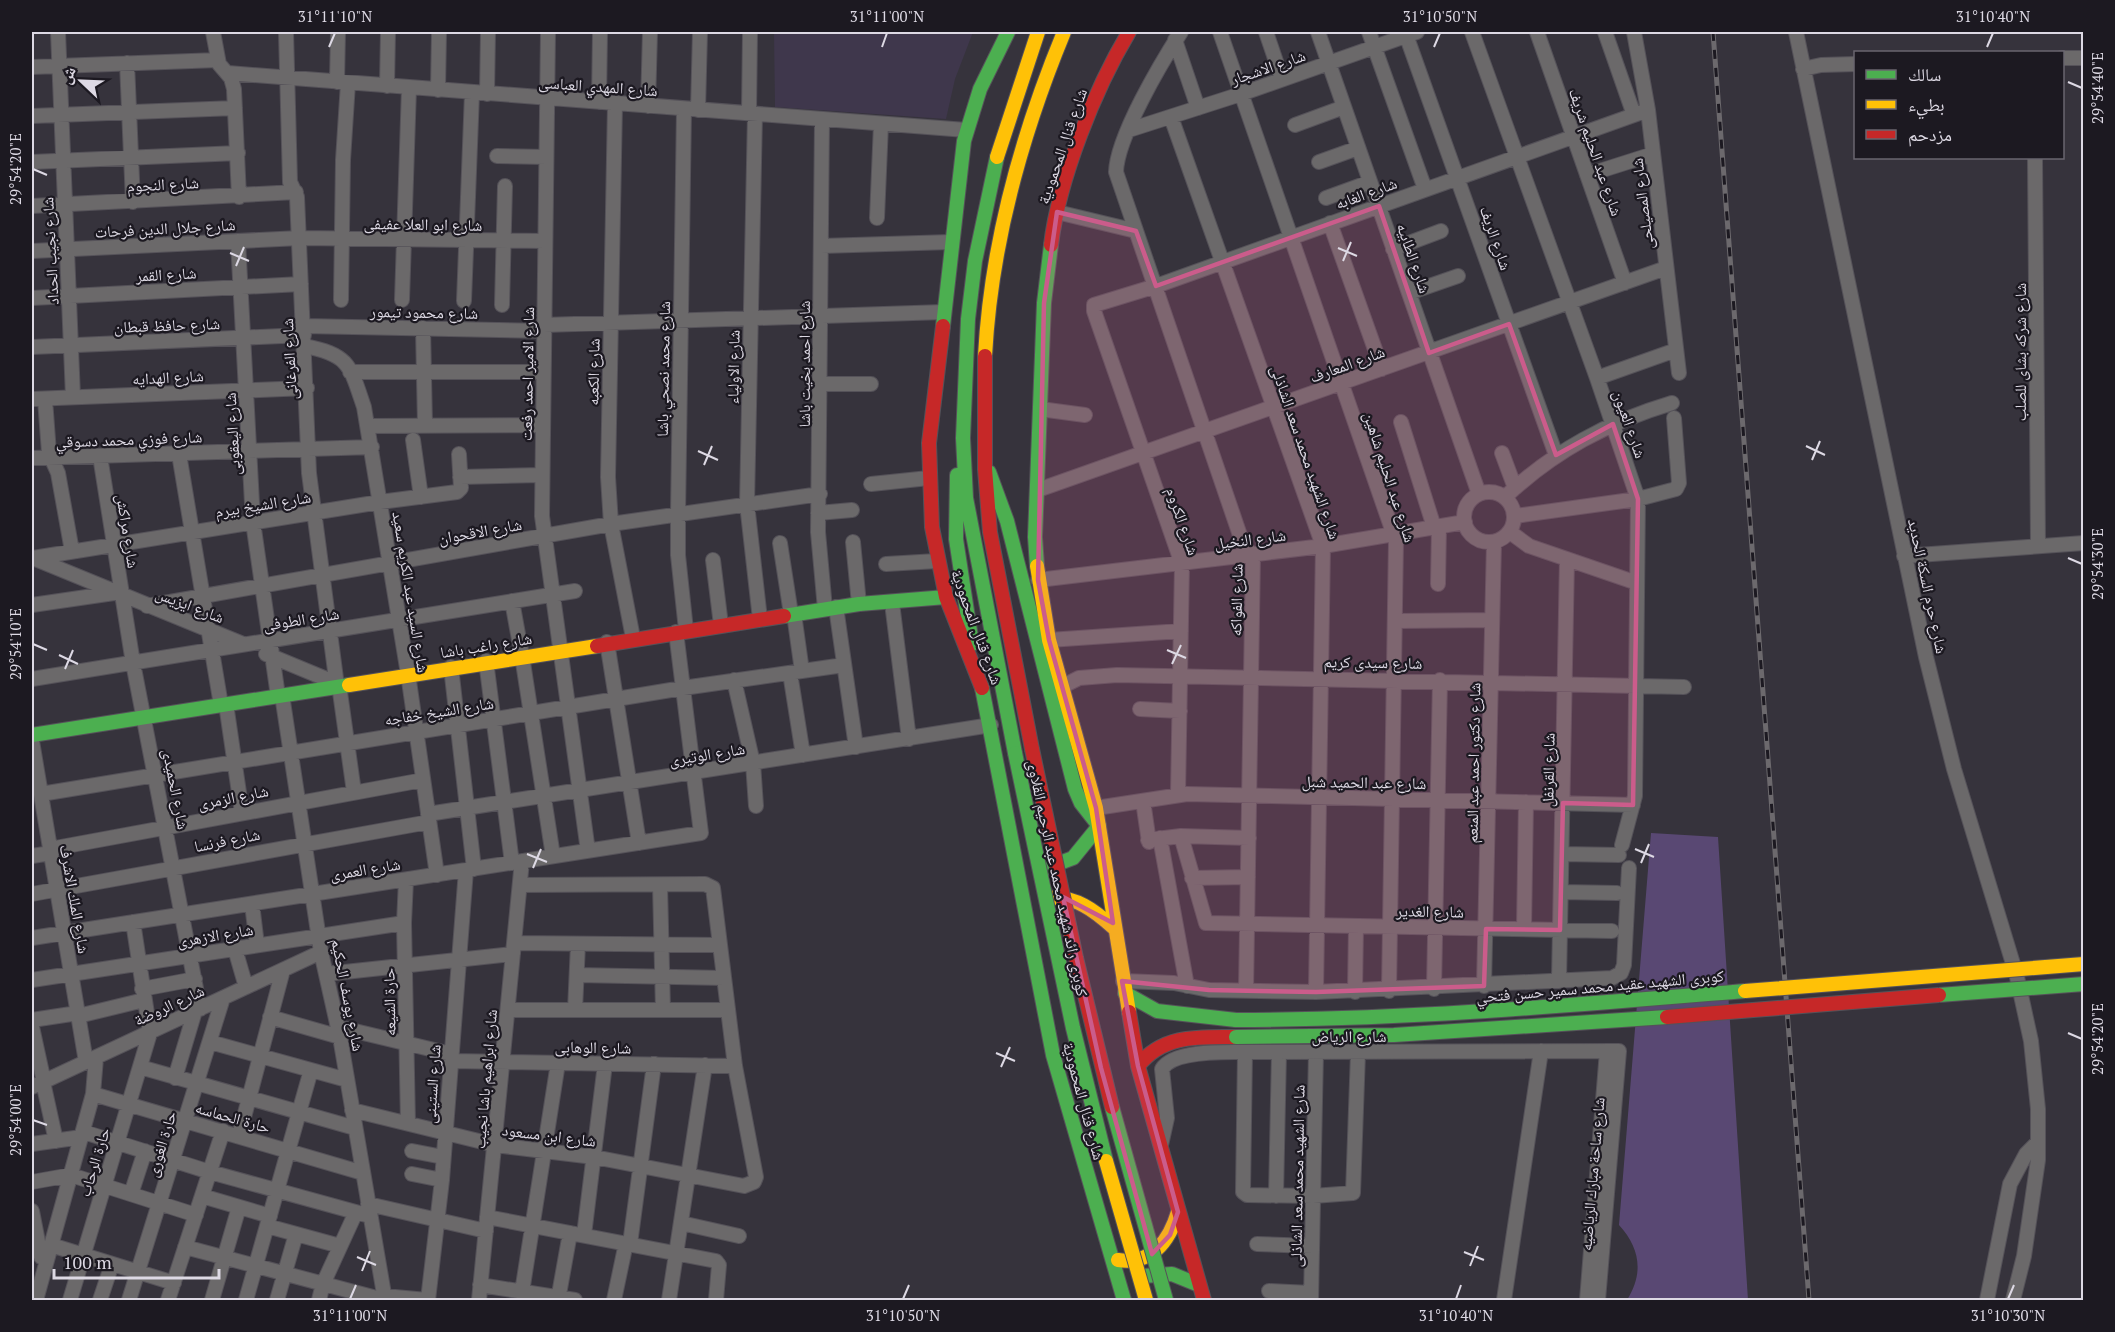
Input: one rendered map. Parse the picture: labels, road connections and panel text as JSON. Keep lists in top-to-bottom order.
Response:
{
  "streets": {
    "main road": [
      "شارع قنال المحمودية",
      "شارع راغب باشا",
      "كوبرى رائد شهيد محمد عبد الرحيم القلاوى",
      "كوبرى الشهيد عقيد محمد سمير حسن فتحي"
    ],
    "street": [
      "شارع الاشجار",
      "شارع المهدي العباسى",
      "شارع عبد الحليم شريف",
      "شارع النجوم",
      "شارع الغابه",
      "شارع المصيلحى",
      "شارع ابو العلا عفيفى",
      "شارع جلال الدين فرحات",
      "شارع الريف",
      "شارع نجيب الحداد",
      "شارع الطابيه",
      "شارع القمر",
      "شارع محمود تيمور",
      "شارع حافظ قبطان",
      "شارع شركه بشاى للصلب",
      "شارع الفرغانى",
      "شارع احمد بخيت باشا",
      "شارع المعارف",
      "شارع الاولياء",
      "شارع محمد نصحي باشا",
      "شارع الكعبه",
      "شارع الامير احمد رفعت",
      "شارع الهدايه",
      "شارع العيون",
      "شارع اليعقوبى",
      "شارع فوزي محمد دسوقي",
      "شارع الشهيد محمد سعد الشاذلى",
      "شارع عبد الحليم شاهين",
      "شارع الشيخ بيرم",
      "شارع الكروم",
      "شارع مراكش",
      "شارع الاقحوان",
      "شارع النخيل",
      "شارع حرم السكة الحديد",
      "شارع السيد عبد الكريم سعيد",
      "شارع الفواكه",
      "شارع ايزيس",
      "شارع الطوفى",
      "شارع سيدى كريم",
      "شارع الشيخ خفاجه",
      "شارع الوتيرى",
      "شارع دكتور احمد عبد المنعم",
      "شارع القرنفل",
      "شارع عبد الحميد شبل",
      "شارع الحميدى",
      "شارع الزمرى",
      "شارع فرنسا",
      "شارع العمرى",
      "شارع الملك الاشرف",
      "شارع الغدير",
      "شارع الازهرى",
      "شارع يوسف الحكيم",
      "حارة الشيعه",
      "شارع الروضة",
      "شارع الرياض",
      "شارع الوهابى",
      "شارع ابراهيم باشا نجيب",
      "شارع الستينى",
      "حارة الحماسه",
      "شارع ابن مسعود",
      "حارة الغورى",
      "حارة الرحاب",
      "شارع ساحة مبارك الرياضيه"
    ]
  },
  "crossings": [
    ["شارع الاشجار", "شارع الريف"],
    ["شارع الاشجار", "شارع الطابيه"],
    ["شارع الاشجار", "شارع الشهيد محمد سعد الشاذلى"],
    ["شارع الاشجار", "شارع عبد الحليم شاهين"],
    ["شارع الاشجار", "شارع الفواكه"],
    ["شارع المهدي العباسى", "شارع قنال المحمودية"],
    ["شارع المهدي العباسى", "شارع الفرغانى"],
    ["شارع المهدي العباسى", "شارع احمد بخيت باشا"],
    ["شارع المهدي العباسى", "شارع الاولياء"],
    ["شارع المهدي العباسى", "شارع محمد نصحي باشا"],
    ["شارع المهدي العباسى", "شارع الكعبه"],
    ["شارع المهدي العباسى", "شارع الامير احمد رفعت"],
    ["شارع قنال المحمودية", "شارع محمود تيمور"],
    ["شارع قنال المحمودية", "شارع المعارف"],
    ["شارع قنال المحمودية", "شارع النخيل"],
    ["شارع قنال المحمودية", "شارع راغب باشا"],
    ["شارع قنال المحمودية", "شارع سيدى كريم"],
    ["شارع قنال المحمودية", "شارع الوتيرى"],
    ["شارع قنال المحمودية", "شارع عبد الحميد شبل"],
    ["شارع قنال المحمودية", "كوبرى الشهيد عقيد محمد سمير حسن فتحي"],
    ["شارع قنال المحمودية", "شارع الرياض"],
    ["شارع عبد الحليم شريف", "شارع الغابه"],
    ["شارع عبد الحليم شريف", "شارع المعارف"],
    ["شارع النجوم", "شارع نجيب الحداد"],
    ["شارع النجوم", "شارع الفرغانى"],
    ["شارع الغابه", "شارع المصيلحى"],
    ["شارع الغابه", "شارع الريف"],
    ["شارع الغابه", "شارع الطابيه"],
    ["شارع الغابه", "شارع العيون"],
    ["شارع الغابه", "شارع الشهيد محمد سعد الشاذلى"],
    ["شارع الغابه", "شارع عبد الحليم شاهين"],
    ["شارع الغابه", "شارع الكروم"],
    ["شارع الغابه", "شارع الفواكه"],
    ["شارع المصيلحى", "شارع المعارف"],
    ["شارع ابو العلا عفيفى", "شارع جلال الدين فرحات"],
    ["شارع ابو العلا عفيفى", "شارع الفرغانى"],
    ["شارع ابو العلا عفيفى", "شارع الامير احمد رفعت"],
    ["شارع جلال الدين فرحات", "شارع نجيب الحداد"],
    ["شارع جلال الدين فرحات", "شارع الفرغانى"],
    ["شارع جلال الدين فرحات", "شارع اليعقوبى"],
    ["شارع الريف", "شارع المعارف"],
    ["شارع نجيب الحداد", "شارع القمر"],
    ["شارع نجيب الحداد", "شارع حافظ قبطان"],
    ["شارع نجيب الحداد", "شارع الهدايه"],
    ["شارع الطابيه", "شارع المعارف"],
    ["شارع الطابيه", "شارع النخيل"],
    ["شارع الطابيه", "شارع دكتور احمد عبد المنعم"],
    ["شارع القمر", "شارع الفرغانى"],
    ["شارع القمر", "شارع اليعقوبى"],
    ["شارع محمود تيمور", "شارع حافظ قبطان"],
    ["شارع محمود تيمور", "شارع الفرغانى"],
    ["شارع محمود تيمور", "شارع احمد بخيت باشا"],
    ["شارع محمود تيمور", "شارع الاولياء"],
    ["شارع محمود تيمور", "شارع محمد نصحي باشا"],
    ["شارع محمود تيمور", "شارع الكعبه"],
    ["شارع محمود تيمور", "شارع الامير احمد رفعت"],
    ["شارع حافظ قبطان", "شارع الفرغانى"],
    ["شارع حافظ قبطان", "شارع اليعقوبى"],
    ["شارع الفرغانى", "شارع الهدايه"],
    ["شارع الفرغانى", "شارع فوزي محمد دسوقي"],
    ["شارع الفرغانى", "شارع الشيخ بيرم"],
    ["شارع الفرغانى", "شارع الاقحوان"],
    ["شارع الفرغانى", "شارع ايزيس"],
    ["شارع الفرغانى", "شارع الطوفى"],
    ["شارع الفرغانى", "شارع راغب باشا"],
    ["شارع الفرغانى", "شارع الشيخ خفاجه"],
    ["شارع الفرغانى", "شارع الزمرى"],
    ["شارع احمد بخيت باشا", "شارع الاقحوان"],
    ["شارع احمد بخيت باشا", "شارع راغب باشا"],
    ["شارع احمد بخيت باشا", "شارع الشيخ خفاجه"],
    ["شارع احمد بخيت باشا", "شارع الوتيرى"],
    ["شارع المعارف", "شارع العيون"],
    ["شارع المعارف", "شارع الشهيد محمد سعد الشاذلى"],
    ["شارع المعارف", "شارع عبد الحليم شاهين"],
    ["شارع المعارف", "شارع الكروم"],
    ["شارع المعارف", "شارع الفواكه"],
    ["شارع الاولياء", "شارع الاقحوان"],
    ["شارع الاولياء", "شارع راغب باشا"],
    ["شارع محمد نصحي باشا", "شارع الاقحوان"],
    ["شارع محمد نصحي باشا", "شارع راغب باشا"],
    ["شارع محمد نصحي باشا", "شارع الشيخ خفاجه"],
    ["شارع محمد نصحي باشا", "شارع الوتيرى"],
    ["شارع محمد نصحي باشا", "شارع العمرى"],
    ["شارع الكعبه", "شارع الاقحوان"],
    ["شارع الكعبه", "شارع راغب باشا"],
    ["شارع الامير احمد رفعت", "شارع الاقحوان"],
    ["شارع الامير احمد رفعت", "شارع الطوفى"],
    ["شارع الامير احمد رفعت", "شارع راغب باشا"],
    ["شارع الامير احمد رفعت", "شارع الشيخ خفاجه"],
    ["شارع الامير احمد رفعت", "شارع الوتيرى"],
    ["شارع الامير احمد رفعت", "شارع العمرى"],
    ["شارع الهدايه", "شارع اليعقوبى"],
    ["شارع العيون", "شارع سيدى كريم"],
    ["شارع العيون", "شارع القرنفل"],
    ["شارع العيون", "شارع عبد الحميد شبل"],
    ["شارع اليعقوبى", "شارع فوزي محمد دسوقي"],
    ["شارع اليعقوبى", "شارع الشيخ بيرم"],
    ["شارع اليعقوبى", "شارع الاقحوان"],
    ["شارع اليعقوبى", "شارع ايزيس"],
    ["شارع اليعقوبى", "شارع الطوفى"],
    ["شارع اليعقوبى", "شارع راغب باشا"],
    ["شارع اليعقوبى", "شارع يوسف الحكيم"],
    ["شارع فوزي محمد دسوقي", "شارع مراكش"],
    ["شارع فوزي محمد دسوقي", "شارع السيد عبد الكريم سعيد"],
    ["شارع الشهيد محمد سعد الشاذلى", "شارع النخيل"],
    ["شارع الشهيد محمد سعد الشاذلى", "شارع سيدى كريم"],
    ["شارع الشهيد محمد سعد الشاذلى", "شارع عبد الحميد شبل"],
    ["شارع الشهيد محمد سعد الشاذلى", "شارع الغدير"],
    ["شارع الشهيد محمد سعد الشاذلى", "شارع الرياض"],
    ["شارع عبد الحليم شاهين", "شارع النخيل"],
    ["شارع عبد الحليم شاهين", "شارع سيدى كريم"],
    ["شارع عبد الحليم شاهين", "شارع عبد الحميد شبل"],
    ["شارع عبد الحليم شاهين", "شارع الغدير"],
    ["شارع الشيخ بيرم", "شارع مراكش"],
    ["شارع الشيخ بيرم", "شارع السيد عبد الكريم سعيد"],
    ["شارع الشيخ بيرم", "شارع ايزيس"],
    ["شارع الكروم", "شارع النخيل"],
    ["شارع الكروم", "شارع سيدى كريم"],
    ["شارع الكروم", "شارع عبد الحميد شبل"],
    ["شارع مراكش", "شارع ايزيس"],
    ["شارع مراكش", "شارع الطوفى"],
    ["شارع مراكش", "شارع راغب باشا"],
    ["شارع مراكش", "شارع الحميدى"],
    ["شارع الاقحوان", "شارع السيد عبد الكريم سعيد"],
    ["شارع الاقحوان", "شارع ايزيس"],
    ["شارع النخيل", "شارع الفواكه"],
    ["شارع النخيل", "شارع دكتور احمد عبد المنعم"],
    ["شارع السيد عبد الكريم سعيد", "شارع الطوفى"],
    ["شارع السيد عبد الكريم سعيد", "شارع راغب باشا"],
    ["شارع السيد عبد الكريم سعيد", "شارع الشيخ خفاجه"],
    ["شارع السيد عبد الكريم سعيد", "شارع الوتيرى"],
    ["شارع السيد عبد الكريم سعيد", "شارع الزمرى"],
    ["شارع السيد عبد الكريم سعيد", "شارع فرنسا"],
    ["شارع السيد عبد الكريم سعيد", "شارع العمرى"],
    ["شارع الفواكه", "شارع سيدى كريم"],
    ["شارع الفواكه", "شارع عبد الحميد شبل"],
    ["شارع الفواكه", "شارع الغدير"],
    ["شارع ايزيس", "شارع الطوفى"],
    ["شارع ايزيس", "شارع راغب باشا"],
    ["شارع راغب باشا", "شارع الحميدى"],
    ["شارع راغب باشا", "شارع يوسف الحكيم"],
    ["شارع راغب باشا", "شارع ابراهيم باشا نجيب"],
    ["شارع راغب باشا", "شارع الستينى"],
    ["شارع سيدى كريم", "شارع دكتور احمد عبد المنعم"],
    ["شارع سيدى كريم", "شارع القرنفل"],
    ["شارع الشيخ خفاجه", "شارع الحميدى"],
    ["شارع الشيخ خفاجه", "شارع الملك الاشرف"],
    ["شارع الشيخ خفاجه", "شارع يوسف الحكيم"],
    ["شارع الشيخ خفاجه", "شارع ابراهيم باشا نجيب"],
    ["شارع الشيخ خفاجه", "شارع الستينى"],
    ["شارع الوتيرى", "شارع فرنسا"],
    ["شارع الوتيرى", "شارع ابراهيم باشا نجيب"],
    ["شارع الوتيرى", "شارع الستينى"],
    ["شارع دكتور احمد عبد المنعم", "شارع عبد الحميد شبل"],
    ["شارع دكتور احمد عبد المنعم", "شارع الغدير"],
    ["شارع القرنفل", "شارع عبد الحميد شبل"],
    ["شارع القرنفل", "شارع الغدير"],
    ["شارع الحميدى", "شارع الزمرى"],
    ["شارع الحميدى", "شارع فرنسا"],
    ["شارع الحميدى", "شارع العمرى"],
    ["شارع الحميدى", "شارع الازهرى"],
    ["شارع الحميدى", "شارع الروضة"],
    ["شارع الزمرى", "شارع الملك الاشرف"],
    ["شارع الزمرى", "شارع يوسف الحكيم"],
    ["شارع فرنسا", "شارع الملك الاشرف"],
    ["شارع فرنسا", "شارع يوسف الحكيم"],
    ["شارع العمرى", "شارع الملك الاشرف"],
    ["شارع العمرى", "شارع يوسف الحكيم"],
    ["شارع العمرى", "حارة الشيعه"],
    ["شارع العمرى", "شارع ابراهيم باشا نجيب"],
    ["شارع العمرى", "شارع الستينى"],
    ["شارع الملك الاشرف", "شارع الازهرى"],
    ["شارع الملك الاشرف", "شارع الروضة"],
    ["شارع الملك الاشرف", "حارة الحماسه"],
    ["شارع الازهرى", "شارع يوسف الحكيم"],
    ["شارع الازهرى", "حارة الشيعه"],
    ["شارع يوسف الحكيم", "شارع الروضة"],
    ["شارع يوسف الحكيم", "شارع الوهابى"],
    ["شارع يوسف الحكيم", "حارة الحماسه"],
    ["شارع يوسف الحكيم", "شارع ابن مسعود"],
    ["حارة الشيعه", "شارع الوهابى"],
    ["حارة الشيعه", "شارع ابن مسعود"],
    ["شارع الروضة", "حارة الغورى"],
    ["شارع الروضة", "حارة الرحاب"],
    ["شارع الرياض", "شارع ساحة مبارك الرياضيه"],
    ["شارع الوهابى", "شارع ابراهيم باشا نجيب"],
    ["شارع الوهابى", "شارع الستينى"],
    ["شارع الوهابى", "شارع ابن مسعود"],
    ["شارع ابراهيم باشا نجيب", "شارع ابن مسعود"],
    ["شارع الستينى", "شارع ابن مسعود"],
    ["حارة الحماسه", "حارة الغورى"],
    ["حارة الحماسه", "حارة الرحاب"]
  ],
  "legend": ["سالك", "بطيء", "مزدحم"],
  "scale_bar": "100 m",
  "north": "top left",
  "coordinates": [
    "31°11'10\"N",
    "31°11'00\"N",
    "31°10'50\"N",
    "31°10'40\"N",
    "29°54'40\"E",
    "29°54'20\"E",
    "29°54'30\"E",
    "29°54'10\"E",
    "29°54'00\"E",
    "31°10'30\"N"
  ]
}
